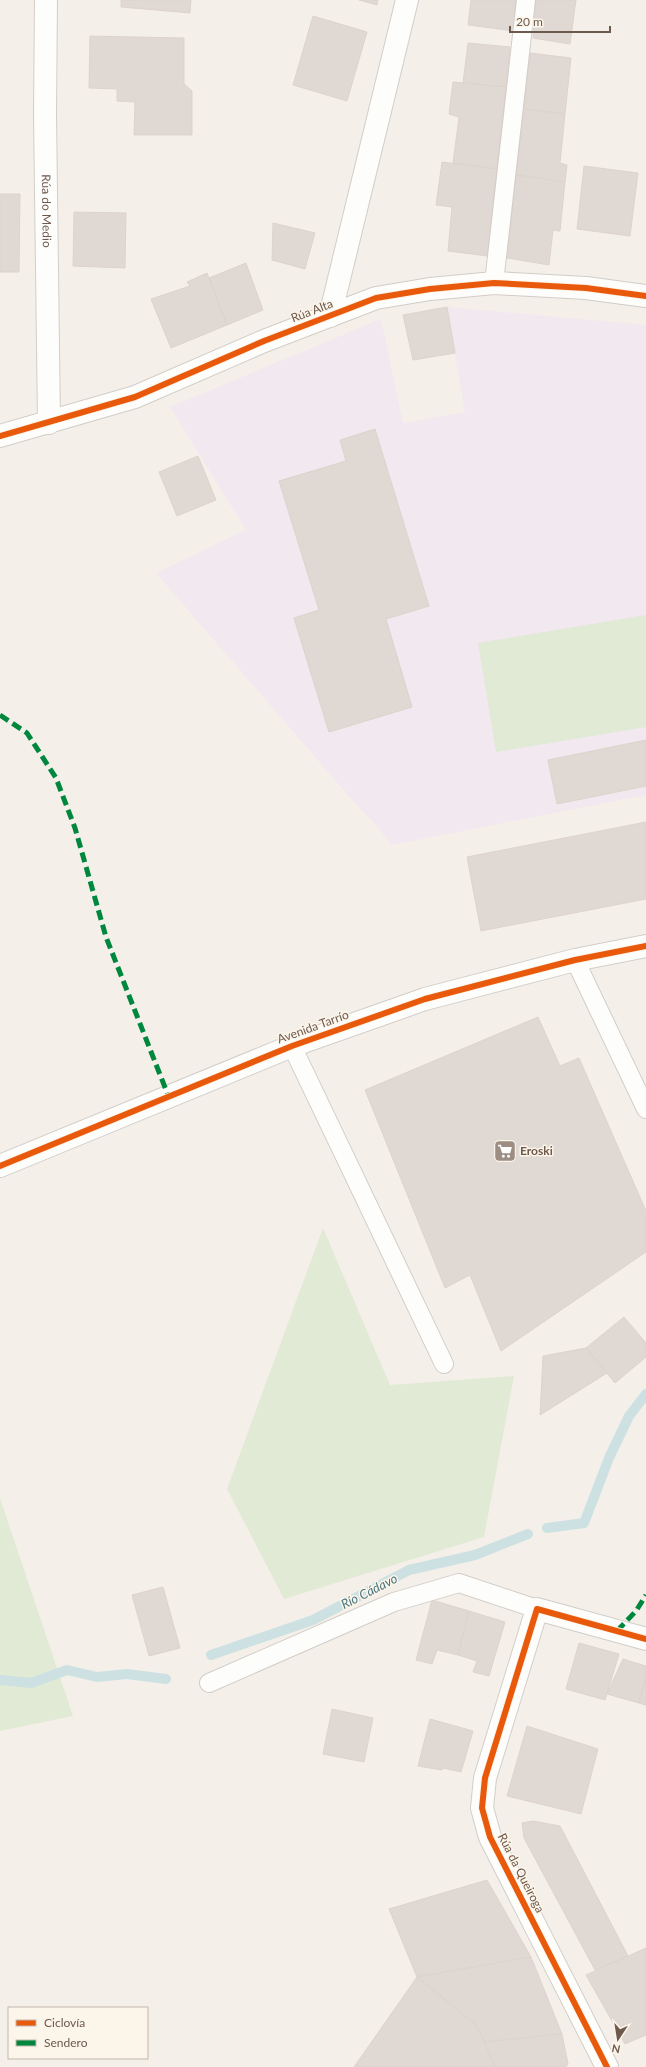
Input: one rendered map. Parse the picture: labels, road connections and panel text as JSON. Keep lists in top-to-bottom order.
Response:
{
  "streets": {
    "street": [
      "Rúa do Medio",
      "Rúa Alta",
      "Avenida Tarrío",
      "Rúa da Queiroga"
    ]
  },
  "crossings": [
    ["Rúa do Medio", "Rúa Alta"]
  ],
  "water": ["Río Cádavo"],
  "places": {
    "supermarket": ["Eroski"]
  },
  "legend": ["Ciclovía", "Sendero"],
  "scale_bar": "20 m",
  "north": "bottom"
}
